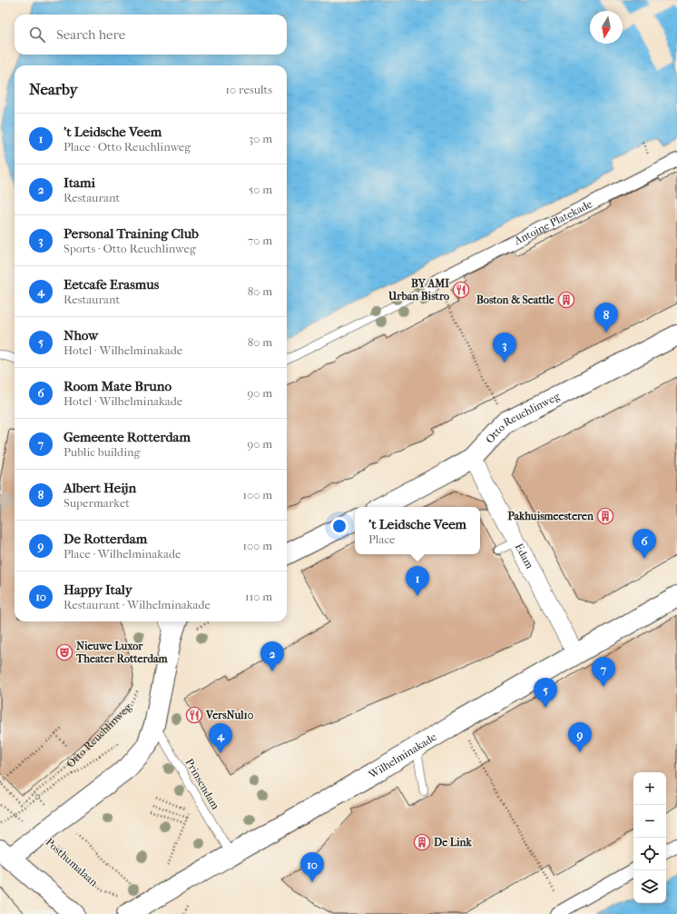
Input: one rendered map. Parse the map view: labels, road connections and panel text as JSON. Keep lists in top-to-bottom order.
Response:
{
  "streets": {
    "street": [
      "Antoine Platekade",
      "Otto Reuchlinweg",
      "Edam",
      "Wilhelminakade"
    ],
    "lane": ["Prinsendam"],
    "path": ["Posthumalaan"]
  },
  "crossings": [
    ["Otto Reuchlinweg", "Edam"],
    ["Otto Reuchlinweg", "Posthumalaan"],
    ["Edam", "Wilhelminakade"],
    ["Wilhelminakade", "Prinsendam"],
    ["Wilhelminakade", "Posthumalaan"]
  ],
  "places": {
    "restaurant": ["BY AMI Urban Bistro", "VersNul10"],
    "building": ["Boston & Seattle", "Pakhuismeesteren", "De Link"],
    "theatre": ["Nieuwe Luxor Theater Rotterdam"]
  },
  "north": "bottom",
  "page": {
    "search": "Search here",
    "heading": ["Nearby", "10 results"],
    "list": [
      {
        "mark": "1",
        "name": "'t Leidsche Veem",
        "note": "Place · Otto Reuchlinweg",
        "value": "30 m"
      },
      {
        "mark": "2",
        "name": "Itami",
        "note": "Restaurant",
        "value": "50 m"
      },
      {
        "mark": "3",
        "name": "Personal Training Club",
        "note": "Sports · Otto Reuchlinweg",
        "value": "70 m"
      },
      {
        "mark": "4",
        "name": "Eetcafe Erasmus",
        "note": "Restaurant",
        "value": "80 m"
      },
      {
        "mark": "5",
        "name": "Nhow",
        "note": "Hotel · Wilhelminakade",
        "value": "80 m"
      },
      {
        "mark": "6",
        "name": "Room Mate Bruno",
        "note": "Hotel · Wilhelminakade",
        "value": "90 m"
      },
      {
        "mark": "7",
        "name": "Gemeente Rotterdam",
        "note": "Public building",
        "value": "90 m"
      },
      {
        "mark": "8",
        "name": "Albert Heijn",
        "note": "Supermarket",
        "value": "100 m"
      },
      {
        "mark": "9",
        "name": "De Rotterdam",
        "note": "Place · Wilhelminakade",
        "value": "100 m"
      },
      {
        "mark": "10",
        "name": "Happy Italy",
        "note": "Restaurant · Wilhelminakade",
        "value": "110 m"
      }
    ],
    "pins": [
      "8",
      "3",
      "6",
      "1",
      "2",
      "7",
      "5",
      "9",
      "4",
      "10"
    ],
    "popup": ["'t Leidsche Veem", "Place"],
    "map_buttons": ["+", "−"]
  }
}
